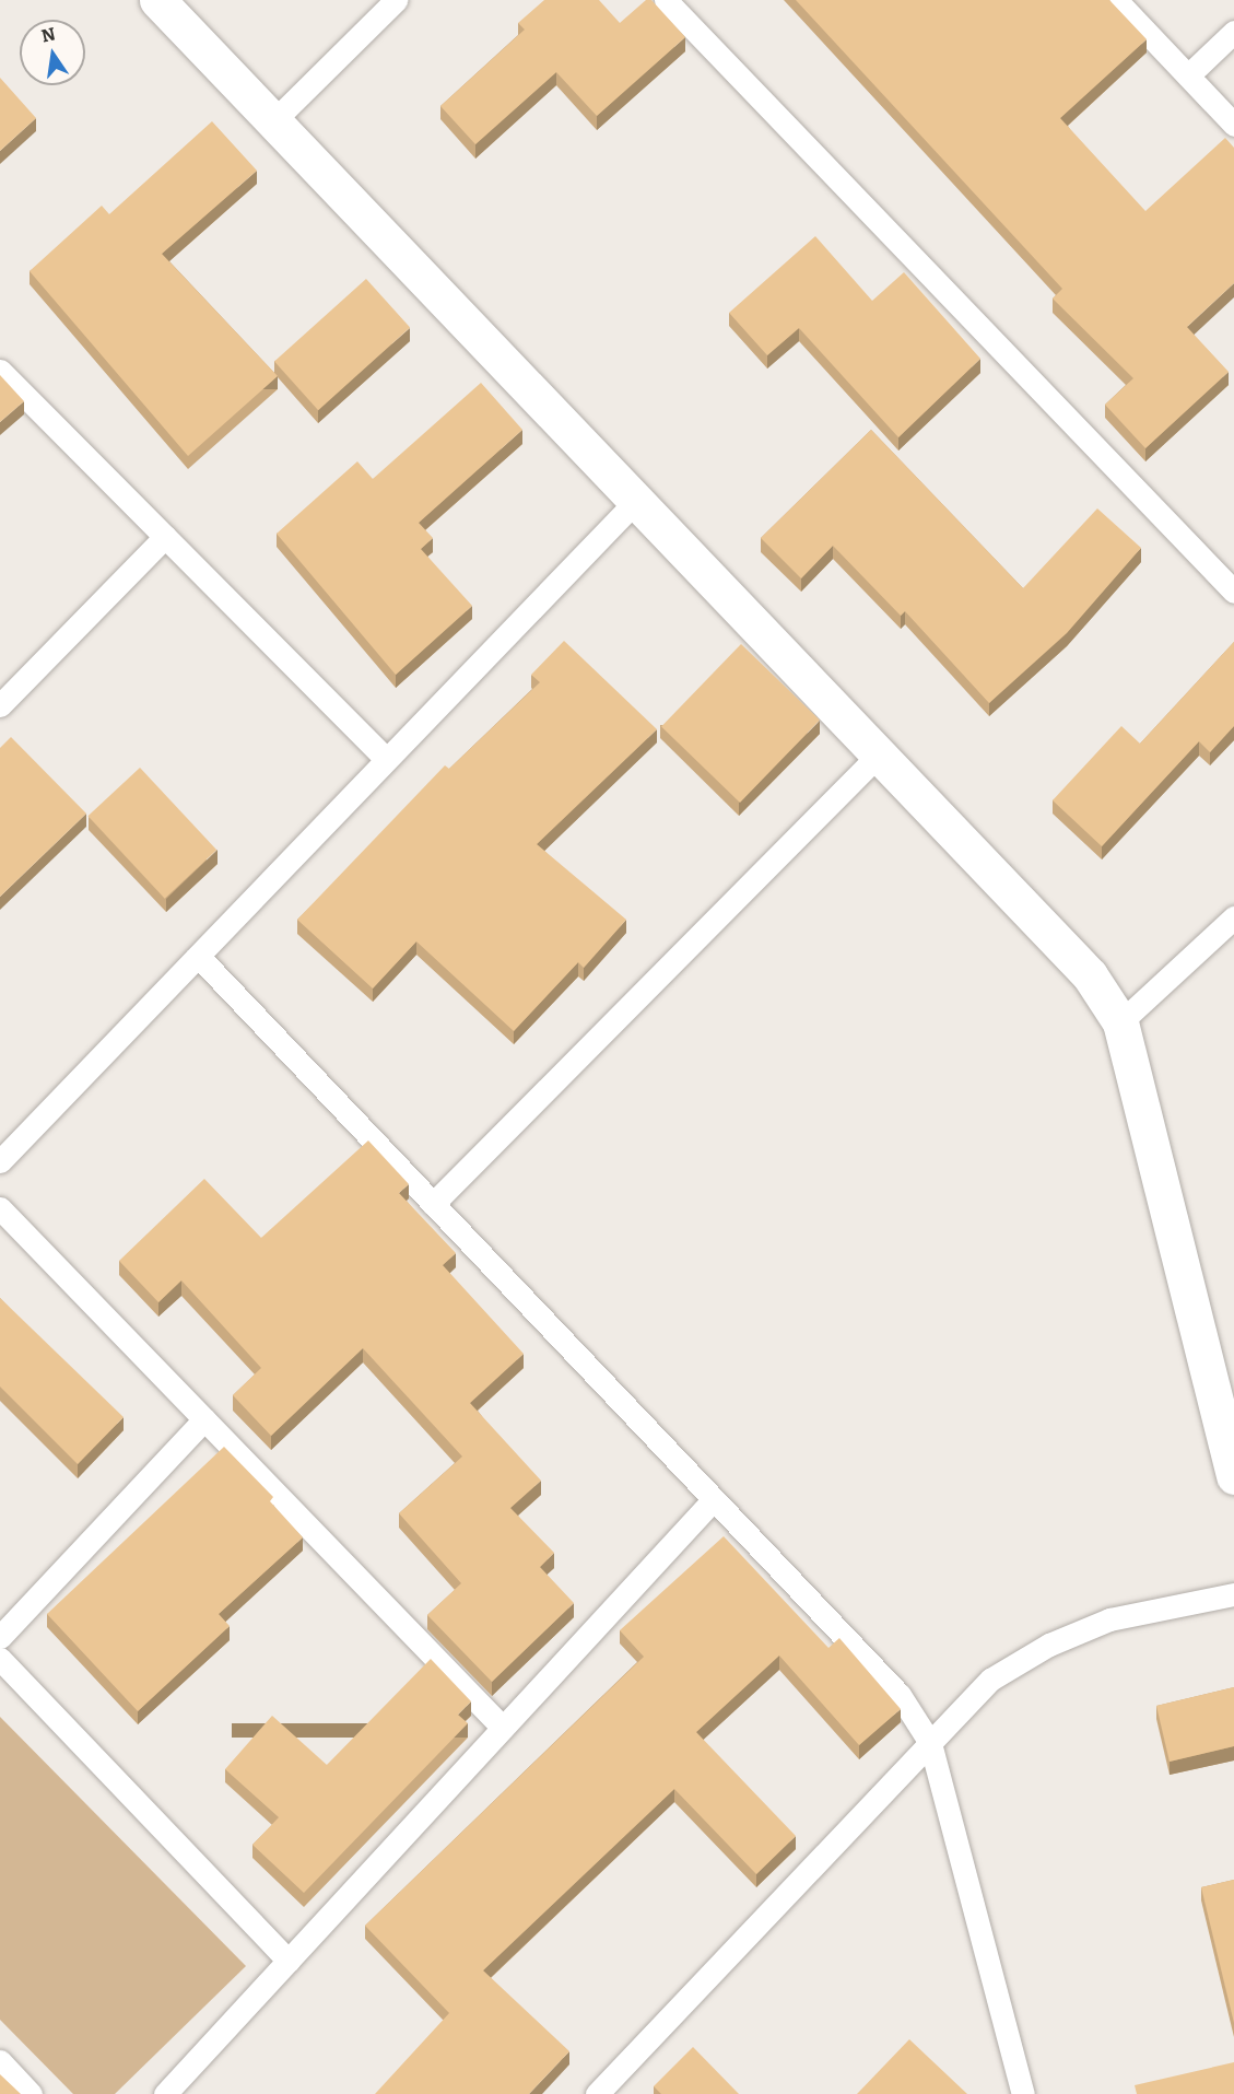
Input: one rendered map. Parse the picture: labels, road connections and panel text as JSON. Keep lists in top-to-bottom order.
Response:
{
  "north": "top"
}
